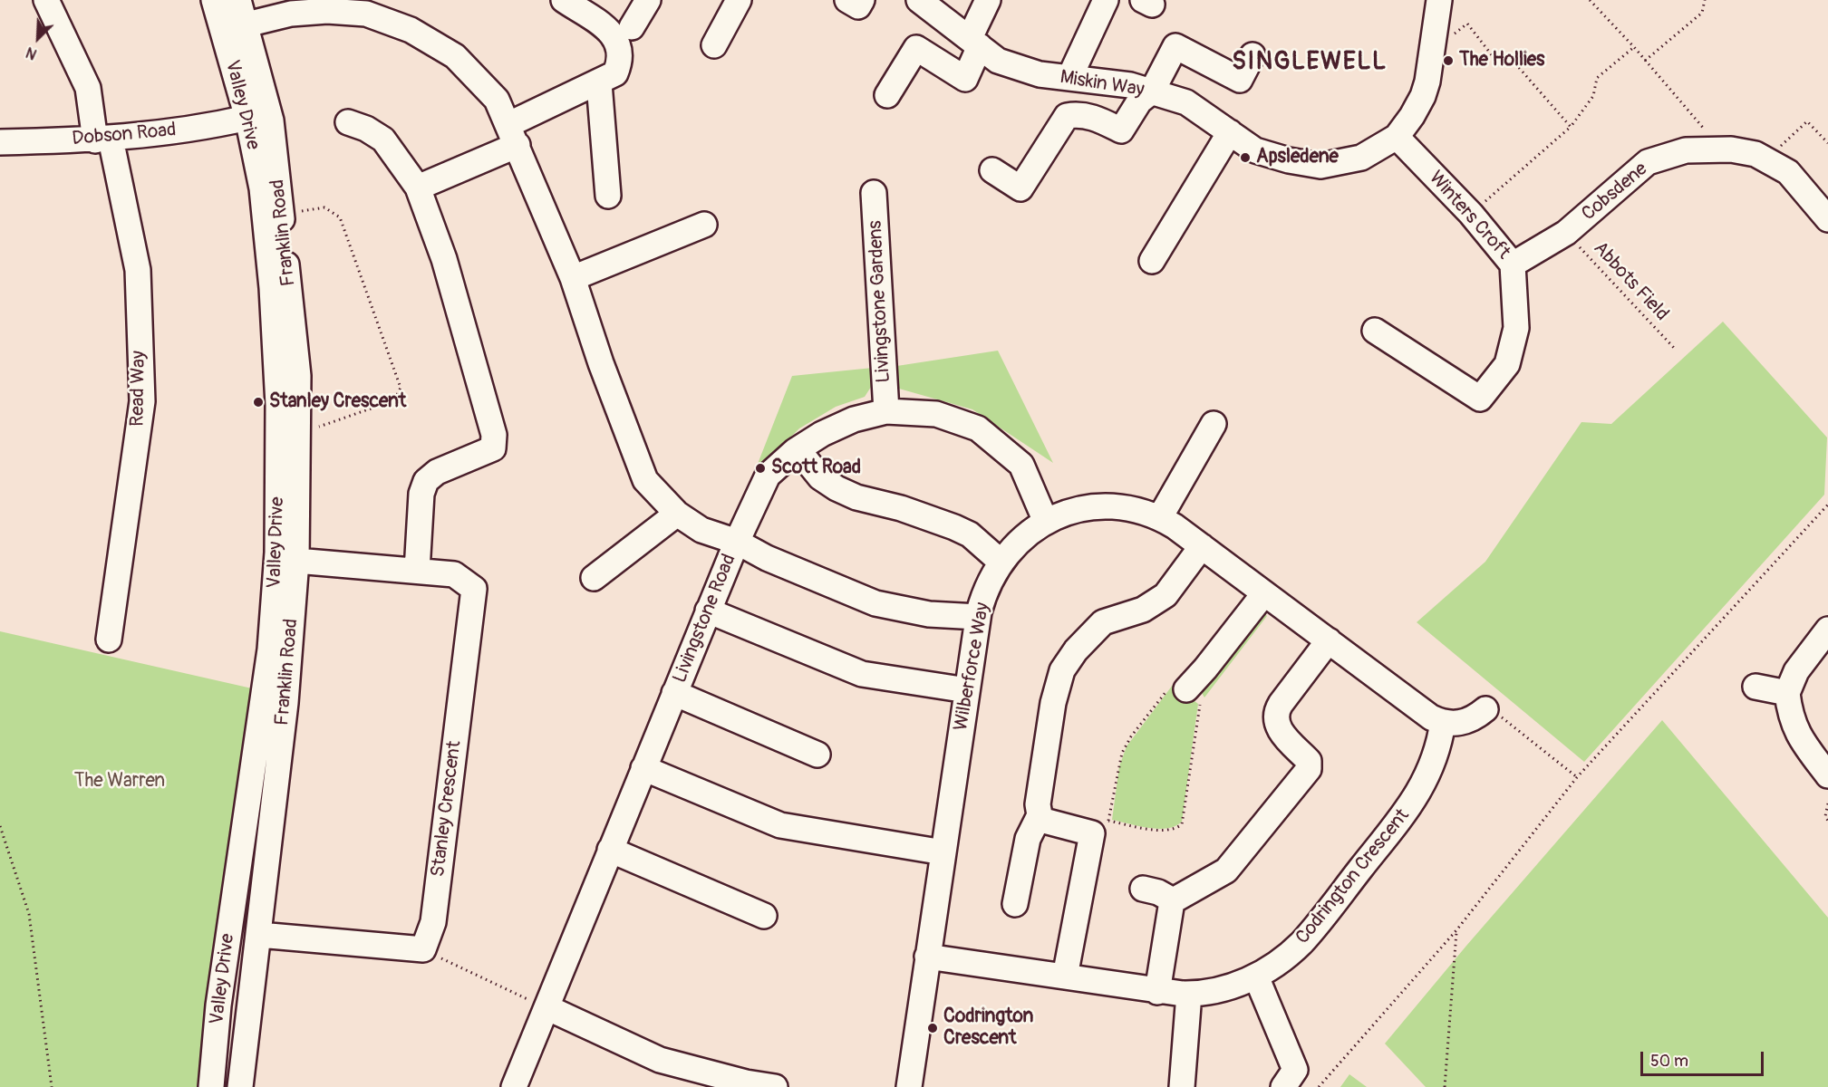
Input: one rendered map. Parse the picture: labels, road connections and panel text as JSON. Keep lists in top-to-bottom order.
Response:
{
  "streets": {
    "street": [
      "Miskin Way",
      "Valley Drive",
      "Dobson Road",
      "Cobsdene",
      "Winters Croft",
      "Franklin Road",
      "Livingstone Gardens",
      "Read Way",
      "Livingstone Road",
      "Wilberforce Way",
      "Stanley Crescent",
      "Codrington Crescent"
    ],
    "path": ["Abbots Field"]
  },
  "crossings": [
    ["Miskin Way", "Winters Croft"],
    ["Valley Drive", "Dobson Road"],
    ["Dobson Road", "Read Way"],
    ["Cobsdene", "Winters Croft"],
    ["Cobsdene", "Abbots Field"],
    ["Franklin Road", "Stanley Crescent"],
    ["Livingstone Gardens", "Livingstone Road"],
    ["Livingstone Road", "Wilberforce Way"],
    ["Wilberforce Way", "Codrington Crescent"]
  ],
  "districts": ["SINGLEWELL"],
  "parks": ["The Warren"],
  "places": [
    "The Hollies",
    "Apsledene",
    "Stanley Crescent",
    "Scott Road",
    "Codrington Crescent"
  ],
  "scale_bar": "50 m",
  "north": "bottom left"
}
